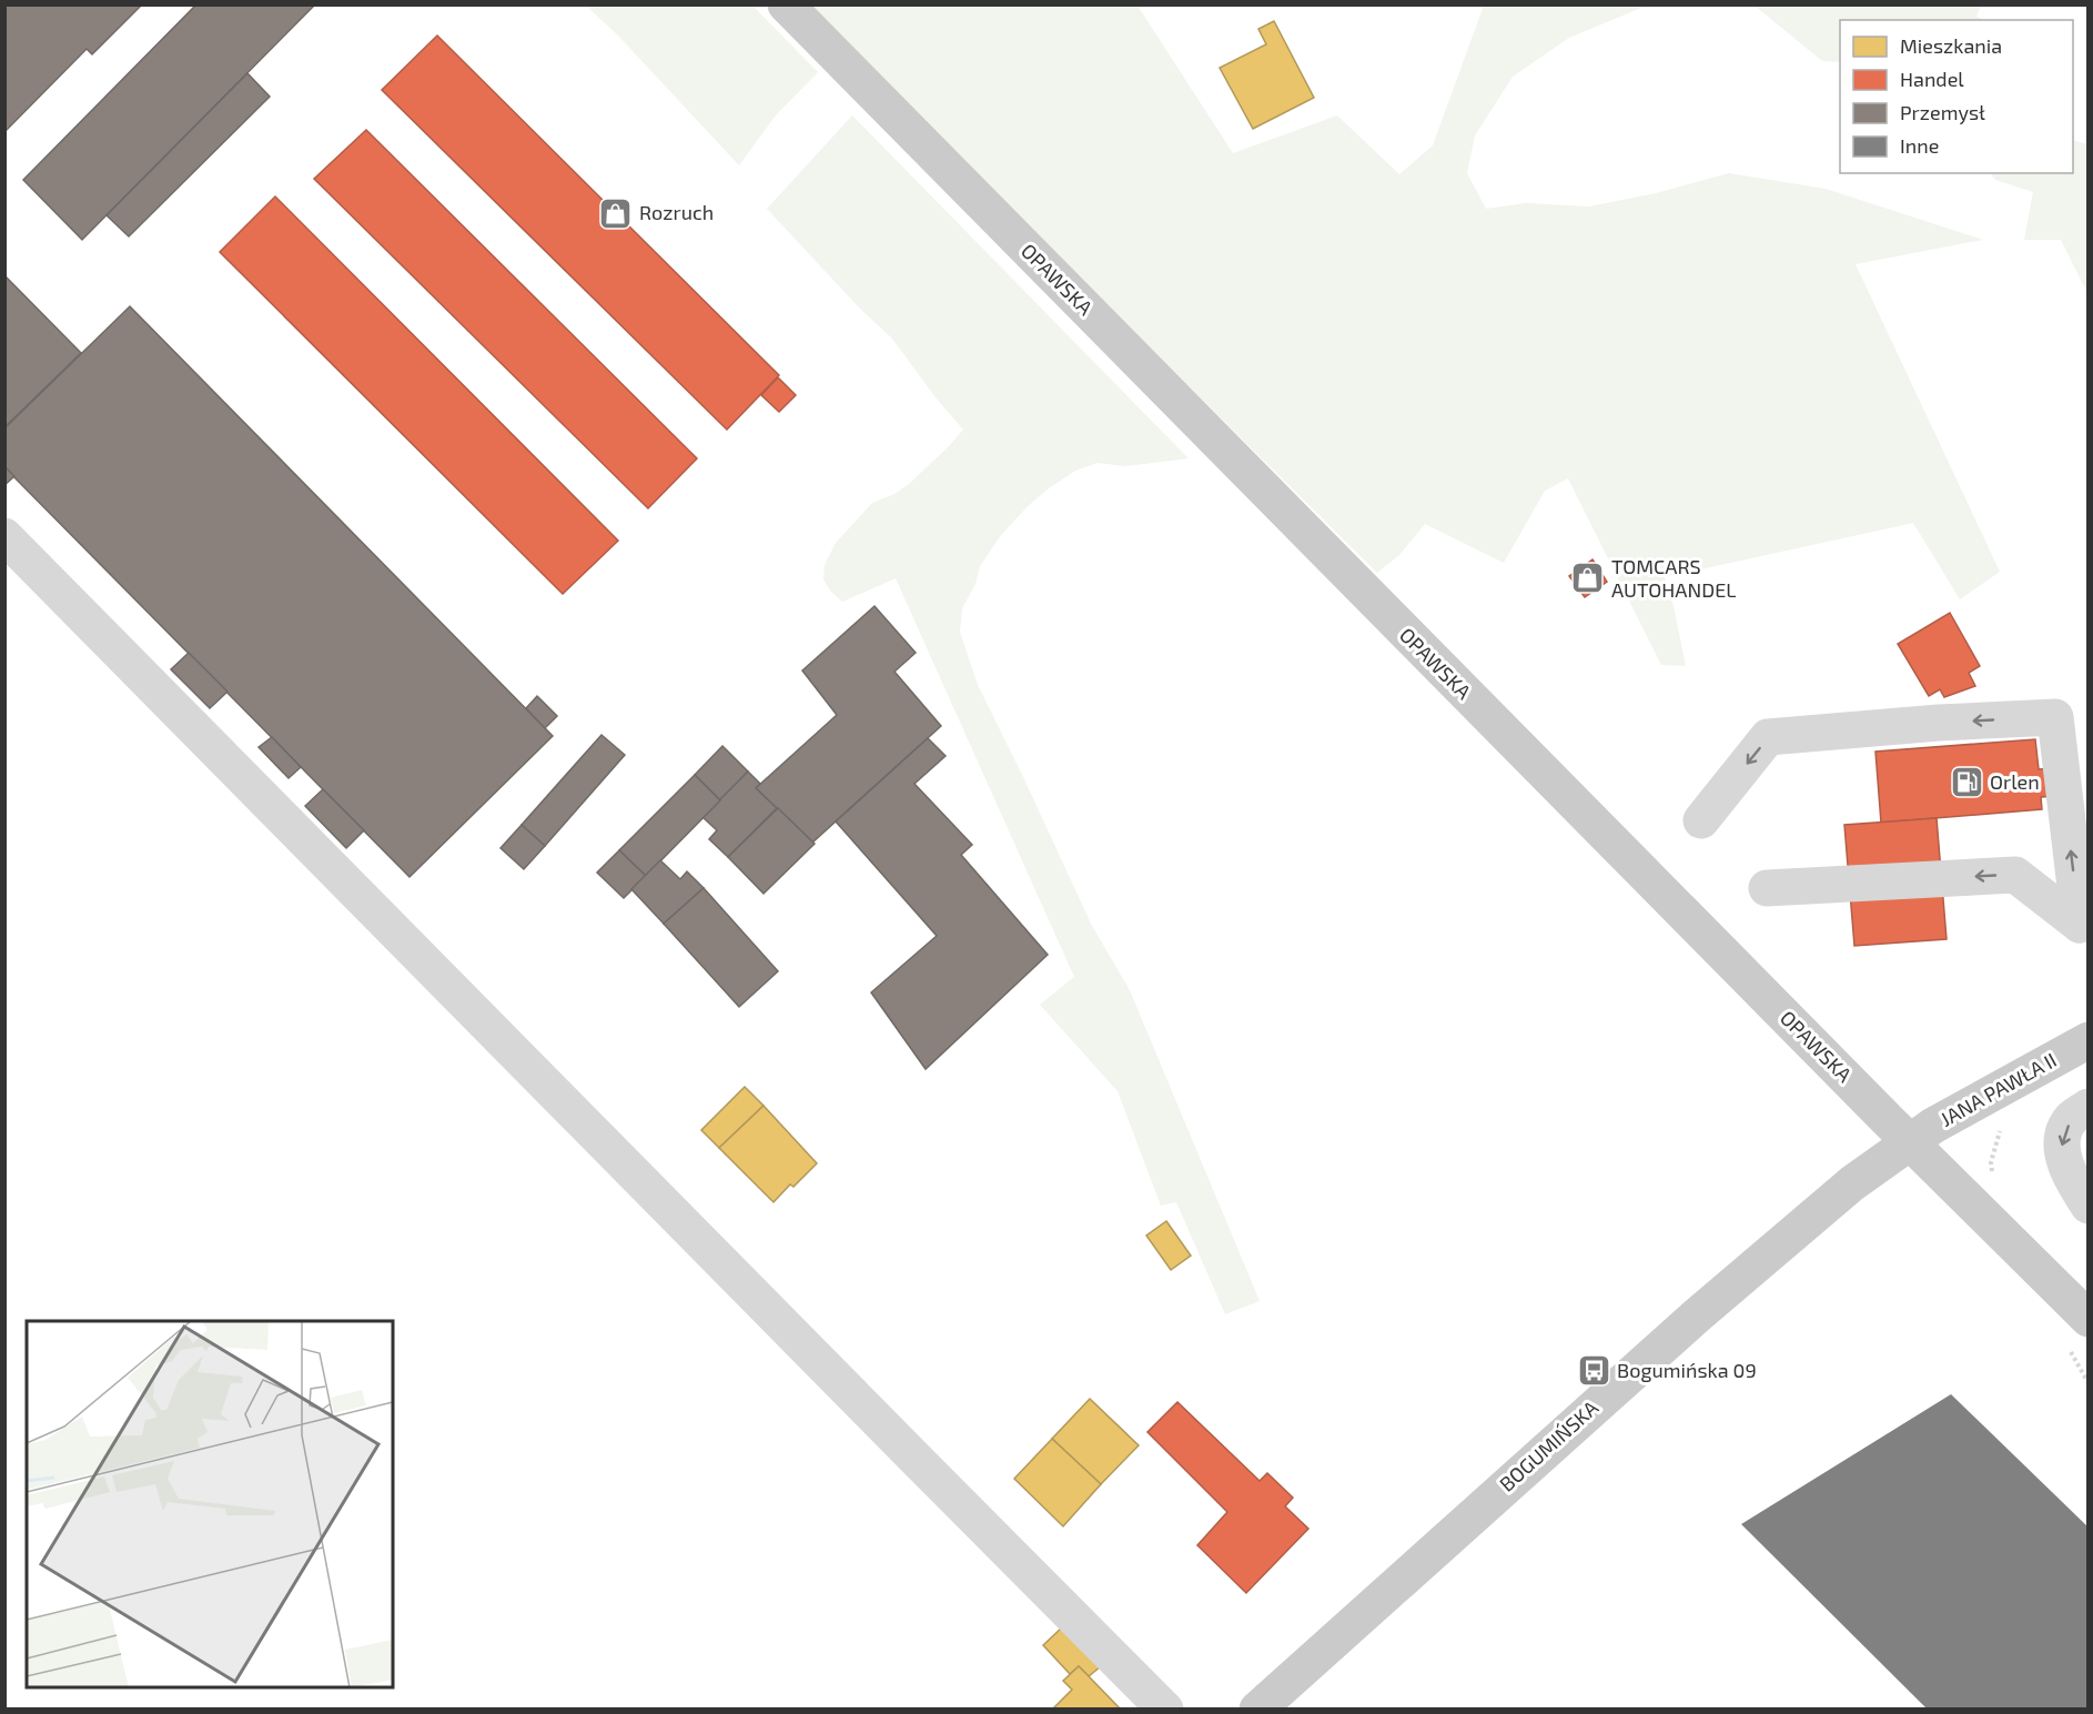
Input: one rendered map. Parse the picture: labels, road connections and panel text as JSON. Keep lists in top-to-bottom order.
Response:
{
  "streets": {
    "main road": ["OPAWSKA", "JANA PAWŁA II", "BOGUMIŃSKA"]
  },
  "crossings": [
    ["OPAWSKA", "JANA PAWŁA II"],
    ["OPAWSKA", "BOGUMIŃSKA"],
    ["JANA PAWŁA II", "BOGUMIŃSKA"]
  ],
  "places": {
    "shop": ["Rozruch", "TOMCARS AUTOHANDEL"],
    "fuel station": ["Orlen"],
    "bus stop": ["Bogumińska 09"]
  },
  "legend": [
    "Mieszkania",
    "Handel",
    "Przemysł",
    "Inne"
  ]
}
